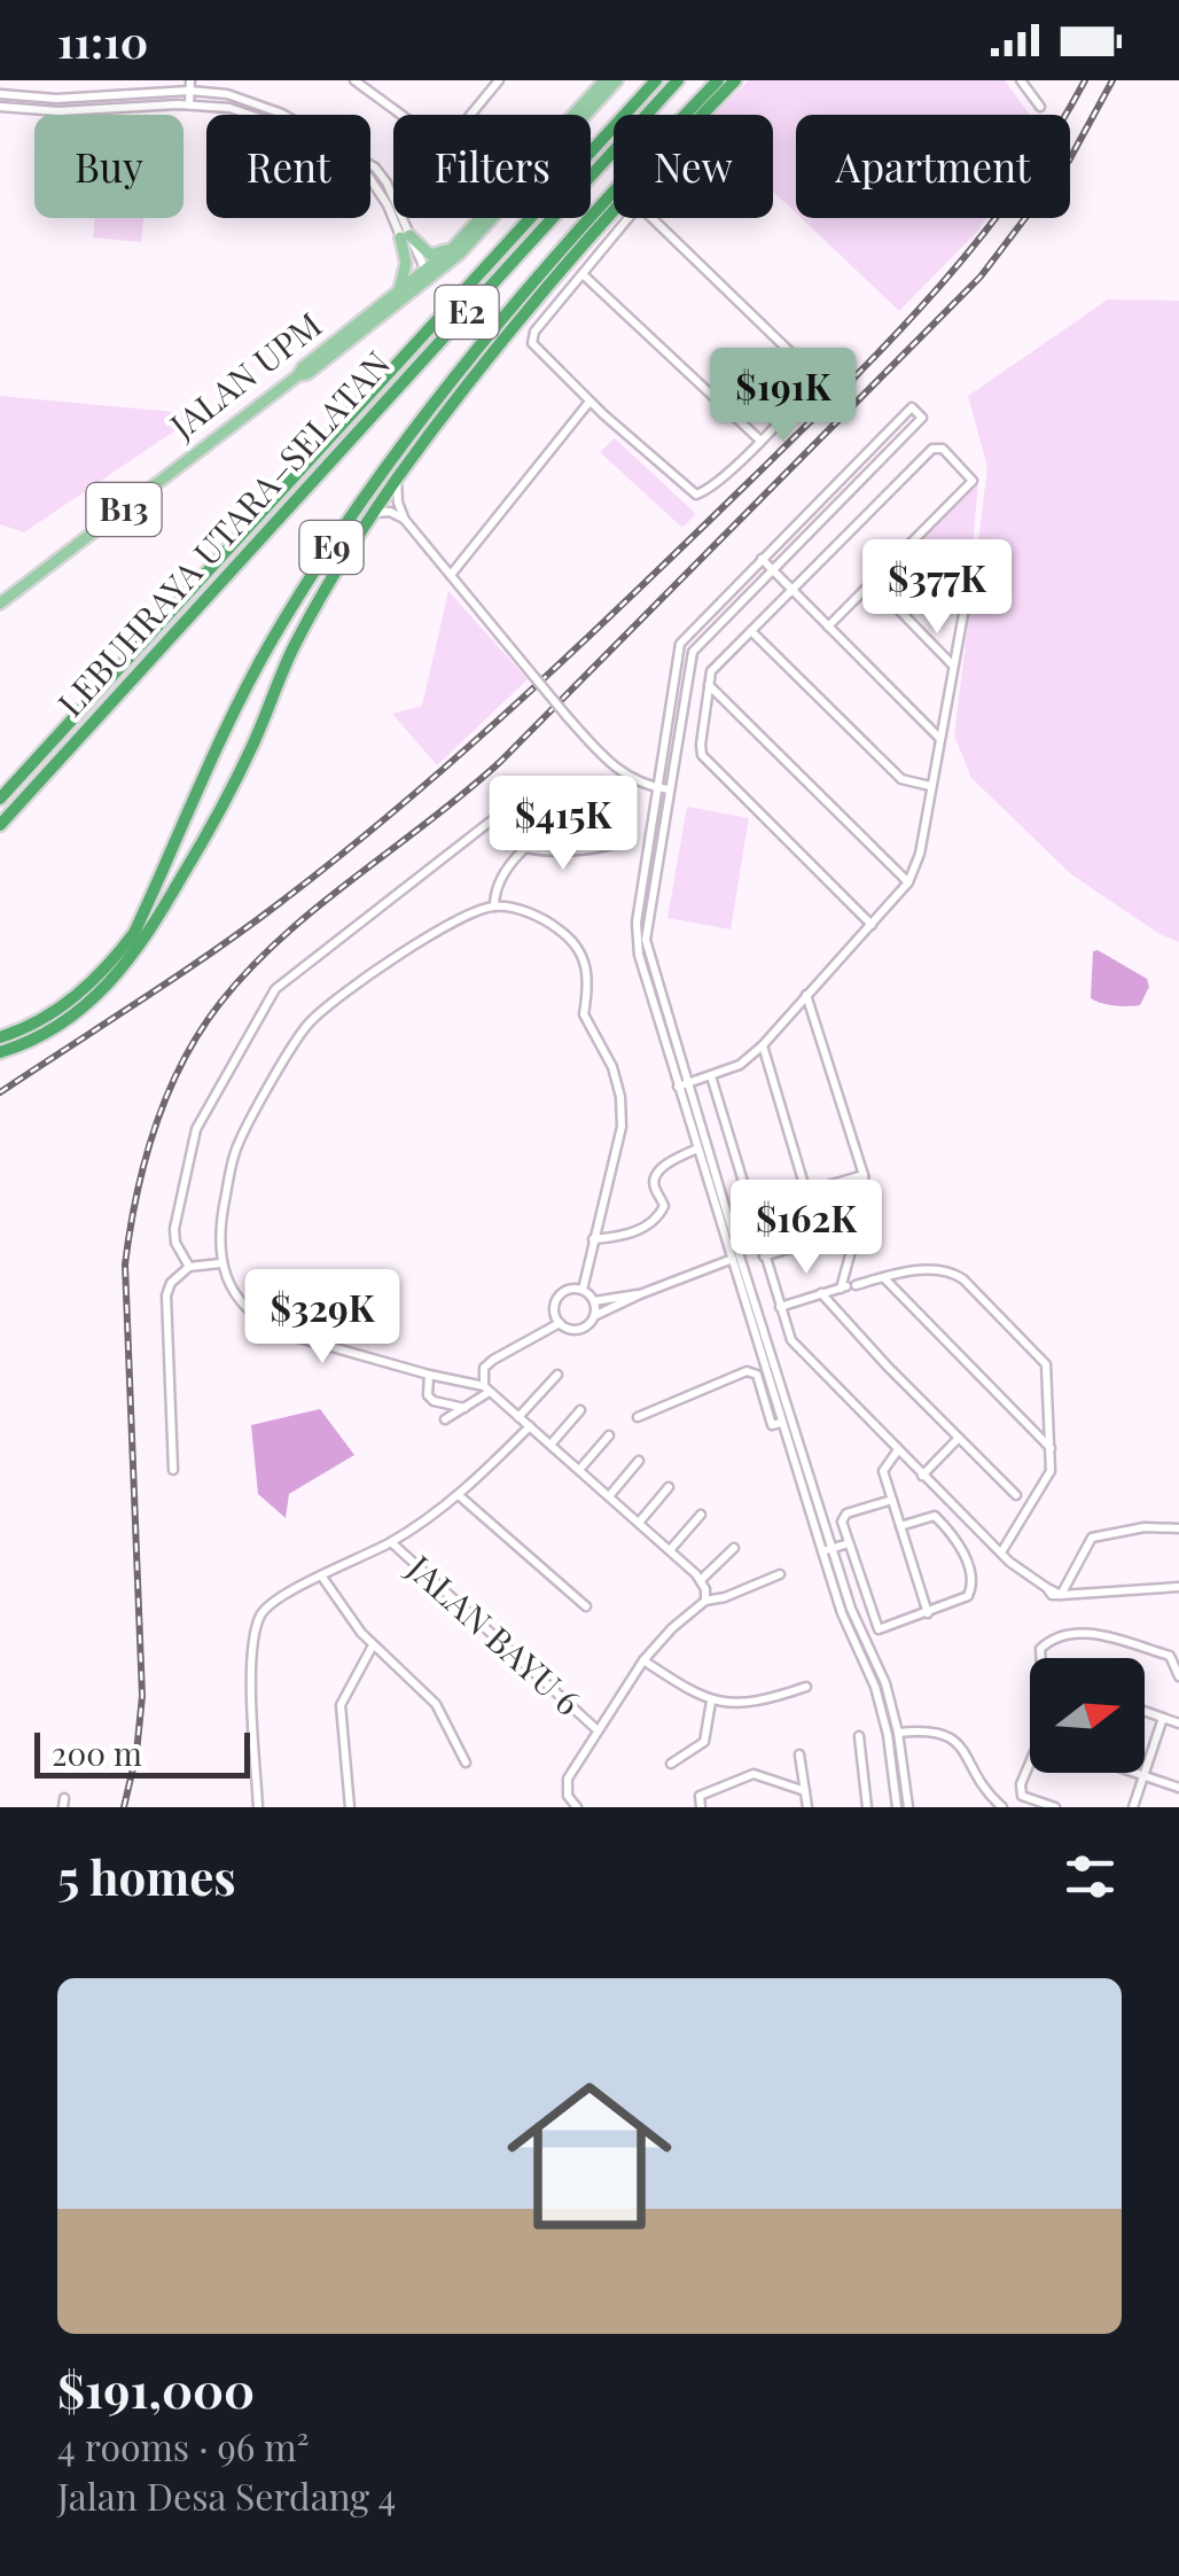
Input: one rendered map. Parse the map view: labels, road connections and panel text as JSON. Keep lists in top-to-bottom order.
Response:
{
  "streets": {
    "highway": ["E2", "LEBUHRAYA UTARA–SELATAN", "E9"],
    "main road": ["JALAN UPM", "B13"],
    "street": ["JALAN BAYU 6"]
  },
  "crossings": [
    ["JALAN UPM", "B13"]
  ],
  "scale_bar": "200 m",
  "north": "right",
  "page": {
    "status": "11:10",
    "chip": [
      "Buy",
      "Rent",
      "Filters",
      "New",
      "Apartment"
    ],
    "price": [
      "$191K",
      "$377K",
      "$415K",
      "$162K",
      "$329K"
    ],
    "scale": "200 m",
    "heading": "5 homes",
    "list": [
      {
        "name": "$191,000",
        "note": "4 rooms · 96 m² · Jalan Desa Serdang 4"
      }
    ]
  }
}
